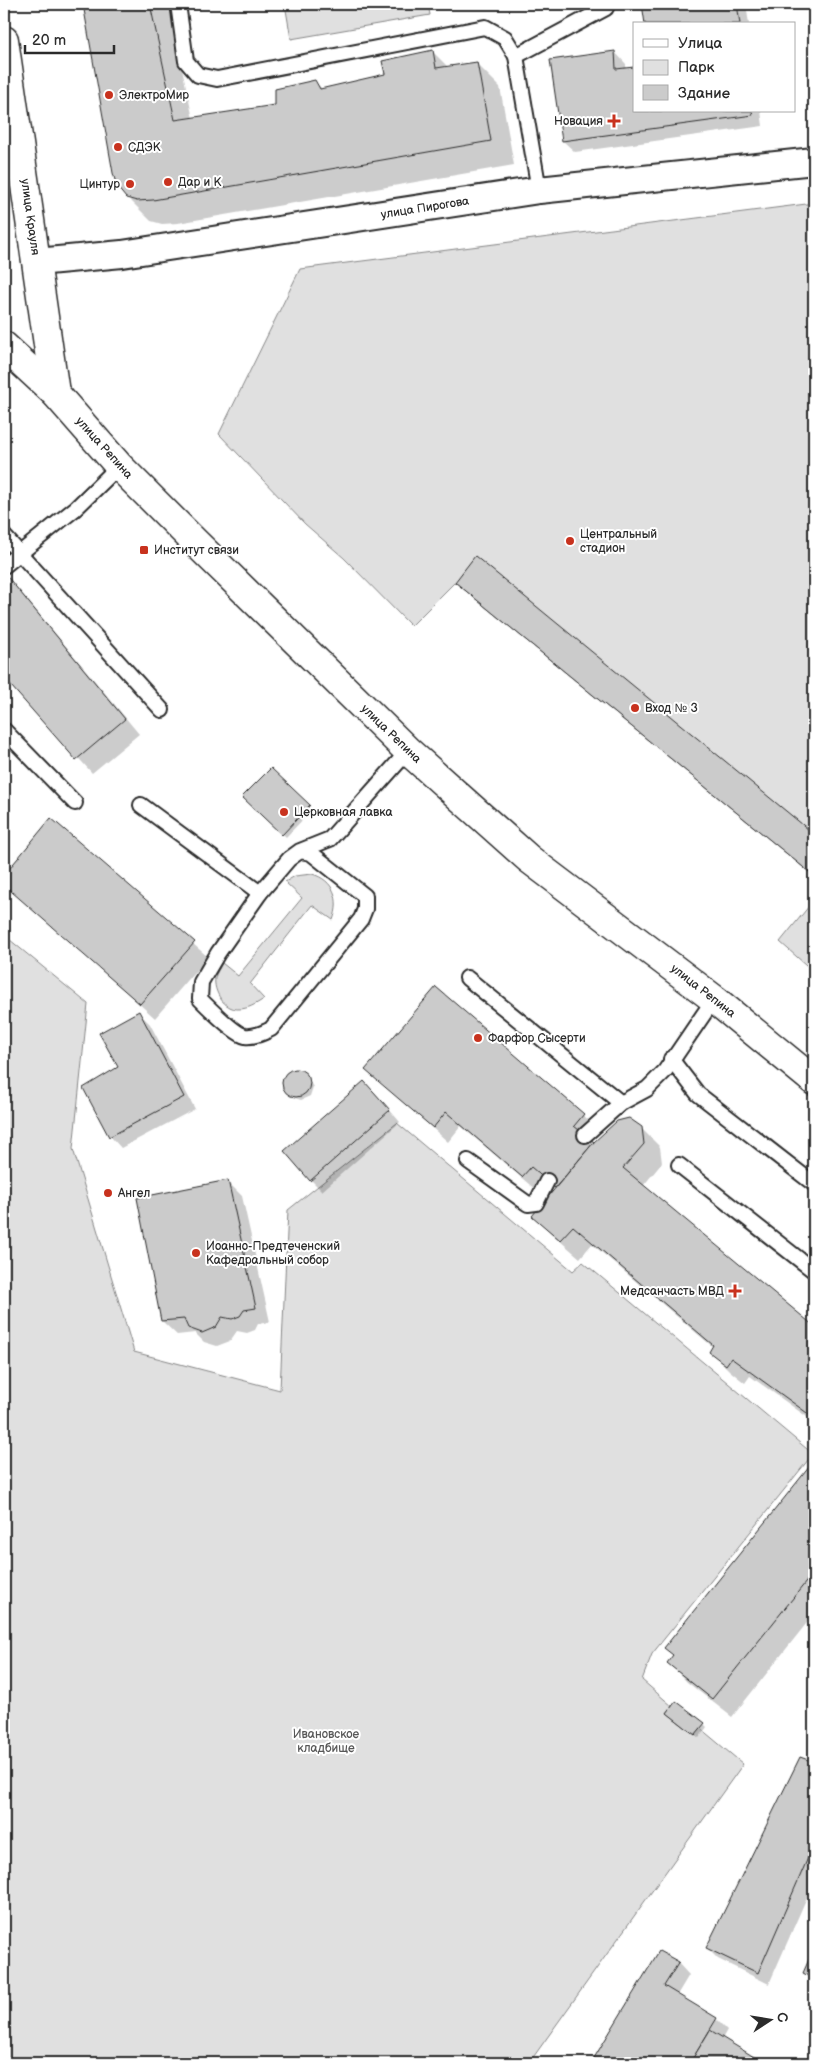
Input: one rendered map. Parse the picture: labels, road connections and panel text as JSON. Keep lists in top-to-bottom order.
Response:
{
  "streets": {
    "main road": ["улица Крауля", "улица Репина"],
    "street": ["улица Пирогова"]
  },
  "crossings": [
    ["улица Пирогова", "улица Крауля"],
    ["улица Крауля", "улица Репина"]
  ],
  "parks": ["Ивановское кладбище"],
  "places": {
    "other": [
      "ЭлектроМир",
      "СДЭК",
      "Дар и К",
      "Цинтур",
      "Центральный стадион",
      "Вход № 3",
      "Церковная лавка",
      "Фарфор Сысерти",
      "Ангел",
      "Иоанно-Предтеченский Кафедральный собор"
    ],
    "health": ["Новация", "Медсанчасть МВД"],
    "transit": ["Институт связи"]
  },
  "legend": ["Улица", "Парк", "Здание"],
  "scale_bar": "20 m",
  "north": "right"
}
